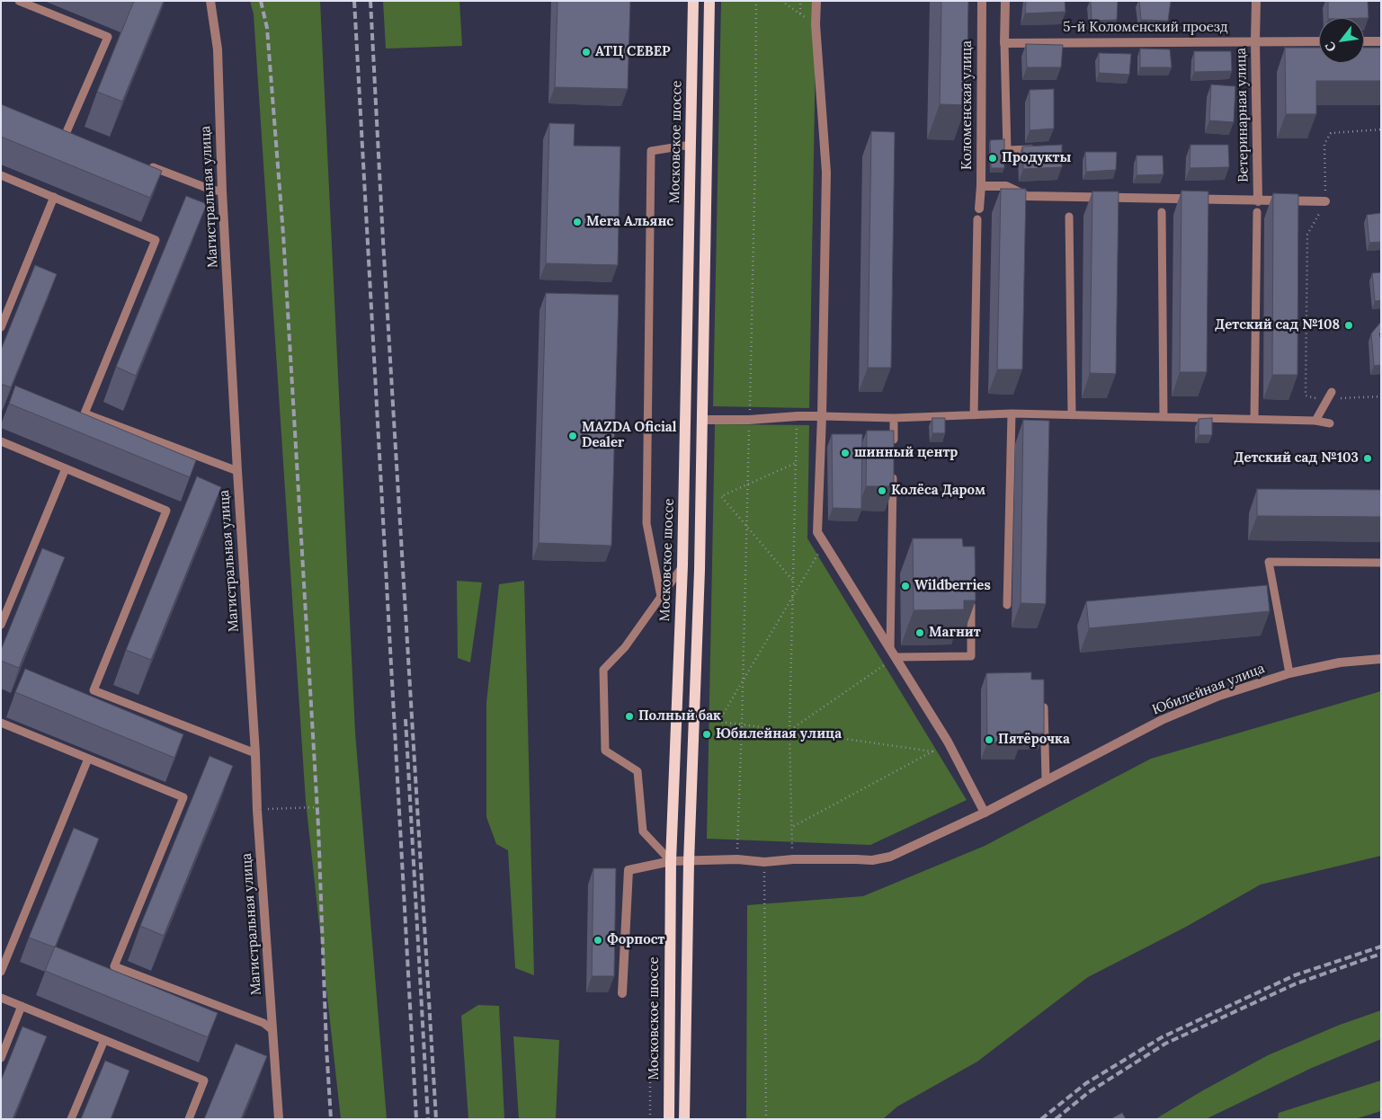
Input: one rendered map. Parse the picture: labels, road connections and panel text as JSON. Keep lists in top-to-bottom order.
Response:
{
  "streets": {
    "main road": ["Московское шоссе"],
    "street": [
      "5-й Коломенский проезд",
      "Коломенская улица",
      "Ветеринарная улица",
      "Магистральная улица",
      "Юбилейная улица"
    ]
  },
  "crossings": [
    ["5-й Коломенский проезд", "Ветеринарная улица"],
    ["Московское шоссе", "Юбилейная улица"]
  ],
  "places": [
    "АТЦ СЕВЕР",
    "Продукты",
    "Мега Альянс",
    "Детский сад №108",
    "MAZDA Oficial Dealer",
    "шинный центр",
    "Детский сад №103",
    "Колёса Даром",
    "Wildberries",
    "Магнит",
    "Полный бак",
    "Юбилейная улица",
    "Пятёрочка",
    "Форпост"
  ],
  "north": "bottom left"
}
